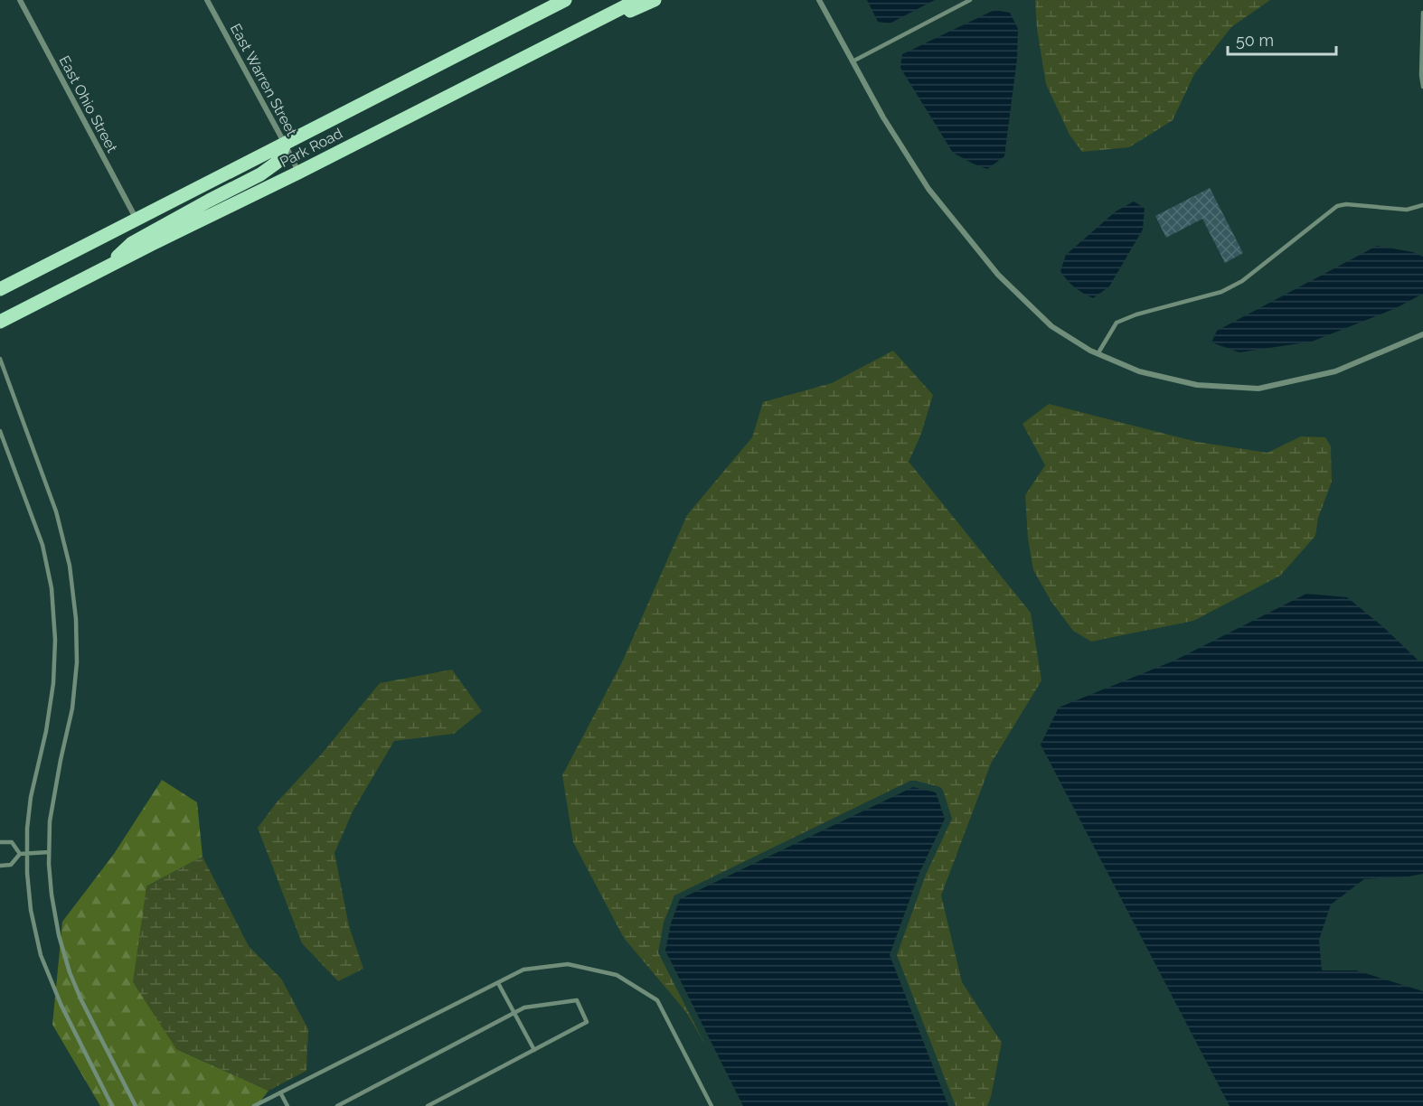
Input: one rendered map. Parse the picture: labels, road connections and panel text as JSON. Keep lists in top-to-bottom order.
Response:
{
  "streets": {
    "main road": ["Park Road"],
    "street": ["East Warren Street", "East Ohio Street"]
  },
  "crossings": [
    ["East Warren Street", "Park Road"],
    ["East Ohio Street", "Park Road"]
  ],
  "scale_bar": "50 m"
}
